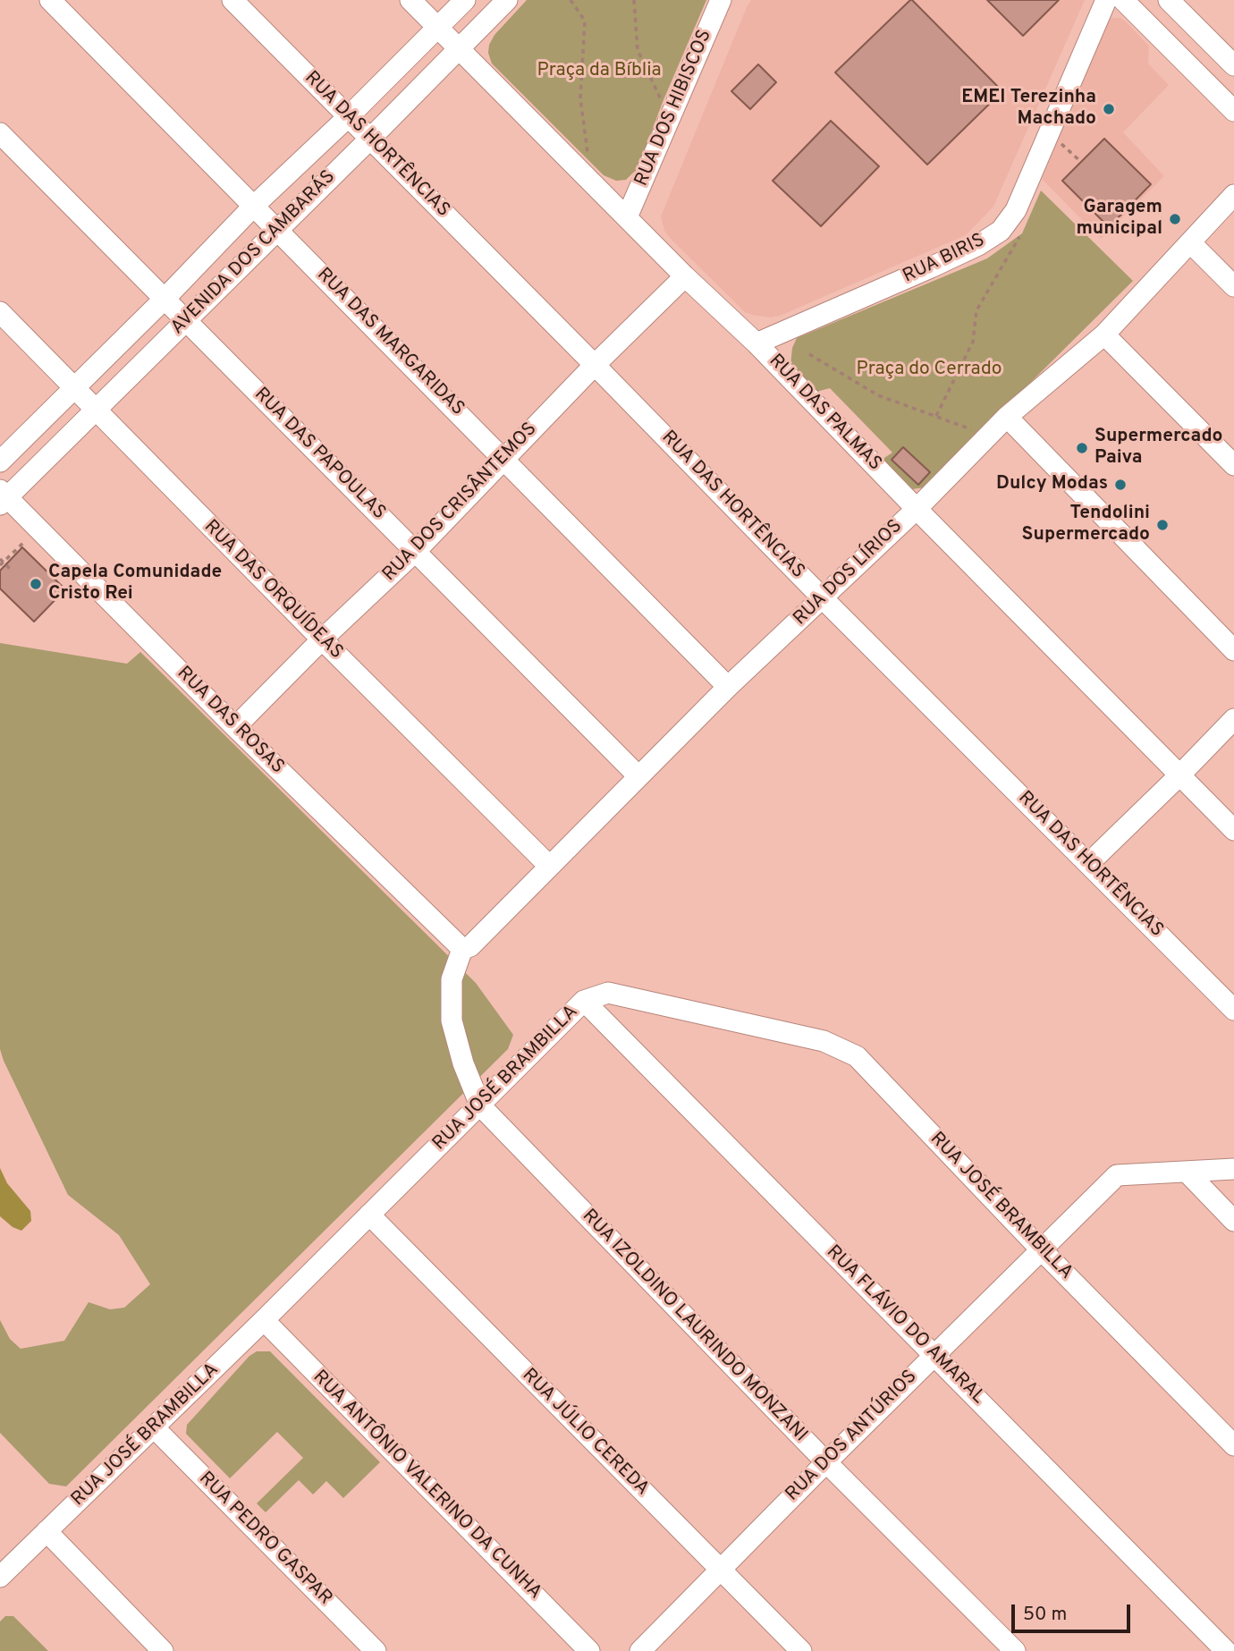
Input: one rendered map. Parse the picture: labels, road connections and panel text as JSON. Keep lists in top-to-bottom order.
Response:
{
  "streets": {
    "street": [
      "RUA DOS HIBISCOS",
      "RUA DAS HORTÊNCIAS",
      "AVENIDA DOS CAMBARÁS",
      "RUA BIRIS",
      "RUA DAS MARGARIDAS",
      "RUA DAS PALMAS",
      "RUA DAS PAPOULAS",
      "RUA DOS CRISÂNTEMOS",
      "RUA DOS LÍRIOS",
      "RUA DAS ORQUÍDEAS",
      "RUA DAS ROSAS",
      "RUA JOSÉ BRAMBILLA",
      "RUA FLÁVIO DO AMARAL",
      "RUA IZOLDINO LAURINDO MONZANI",
      "RUA JÚLIO CEREDA",
      "RUA DOS ANTÚRIOS",
      "RUA ANTÔNIO VALERINO DA CUNHA",
      "RUA PEDRO GASPAR"
    ]
  },
  "crossings": [
    ["RUA DOS HIBISCOS", "RUA DAS PALMAS"],
    ["RUA DAS HORTÊNCIAS", "AVENIDA DOS CAMBARÁS"],
    ["RUA DAS HORTÊNCIAS", "RUA DOS CRISÂNTEMOS"],
    ["RUA DAS HORTÊNCIAS", "RUA DOS LÍRIOS"],
    ["AVENIDA DOS CAMBARÁS", "RUA DAS MARGARIDAS"],
    ["AVENIDA DOS CAMBARÁS", "RUA DAS PALMAS"],
    ["AVENIDA DOS CAMBARÁS", "RUA DAS PAPOULAS"],
    ["AVENIDA DOS CAMBARÁS", "RUA DAS ORQUÍDEAS"],
    ["AVENIDA DOS CAMBARÁS", "RUA DAS ROSAS"],
    ["RUA BIRIS", "RUA DAS PALMAS"],
    ["RUA DAS MARGARIDAS", "RUA DOS CRISÂNTEMOS"],
    ["RUA DAS MARGARIDAS", "RUA DOS LÍRIOS"],
    ["RUA DAS PALMAS", "RUA DOS CRISÂNTEMOS"],
    ["RUA DAS PALMAS", "RUA DOS LÍRIOS"],
    ["RUA DAS PAPOULAS", "RUA DOS CRISÂNTEMOS"],
    ["RUA DAS PAPOULAS", "RUA DOS LÍRIOS"],
    ["RUA DOS CRISÂNTEMOS", "RUA DAS ORQUÍDEAS"],
    ["RUA DOS CRISÂNTEMOS", "RUA DAS ROSAS"],
    ["RUA DOS LÍRIOS", "RUA DAS ORQUÍDEAS"],
    ["RUA DOS LÍRIOS", "RUA DAS ROSAS"],
    ["RUA JOSÉ BRAMBILLA", "RUA FLÁVIO DO AMARAL"],
    ["RUA JOSÉ BRAMBILLA", "RUA IZOLDINO LAURINDO MONZANI"],
    ["RUA JOSÉ BRAMBILLA", "RUA JÚLIO CEREDA"],
    ["RUA JOSÉ BRAMBILLA", "RUA DOS ANTÚRIOS"],
    ["RUA JOSÉ BRAMBILLA", "RUA ANTÔNIO VALERINO DA CUNHA"],
    ["RUA JOSÉ BRAMBILLA", "RUA PEDRO GASPAR"],
    ["RUA FLÁVIO DO AMARAL", "RUA DOS ANTÚRIOS"],
    ["RUA IZOLDINO LAURINDO MONZANI", "RUA DOS ANTÚRIOS"],
    ["RUA JÚLIO CEREDA", "RUA DOS ANTÚRIOS"]
  ],
  "parks": ["Praça da Bíblia", "Praça do Cerrado"],
  "places": [
    "EMEI Terezinha Machado",
    "Garagem municipal",
    "Supermercado Paiva",
    "Dulcy Modas",
    "Tendolini Supermercado",
    "Capela Comunidade Cristo Rei"
  ],
  "scale_bar": "50 m"
}
